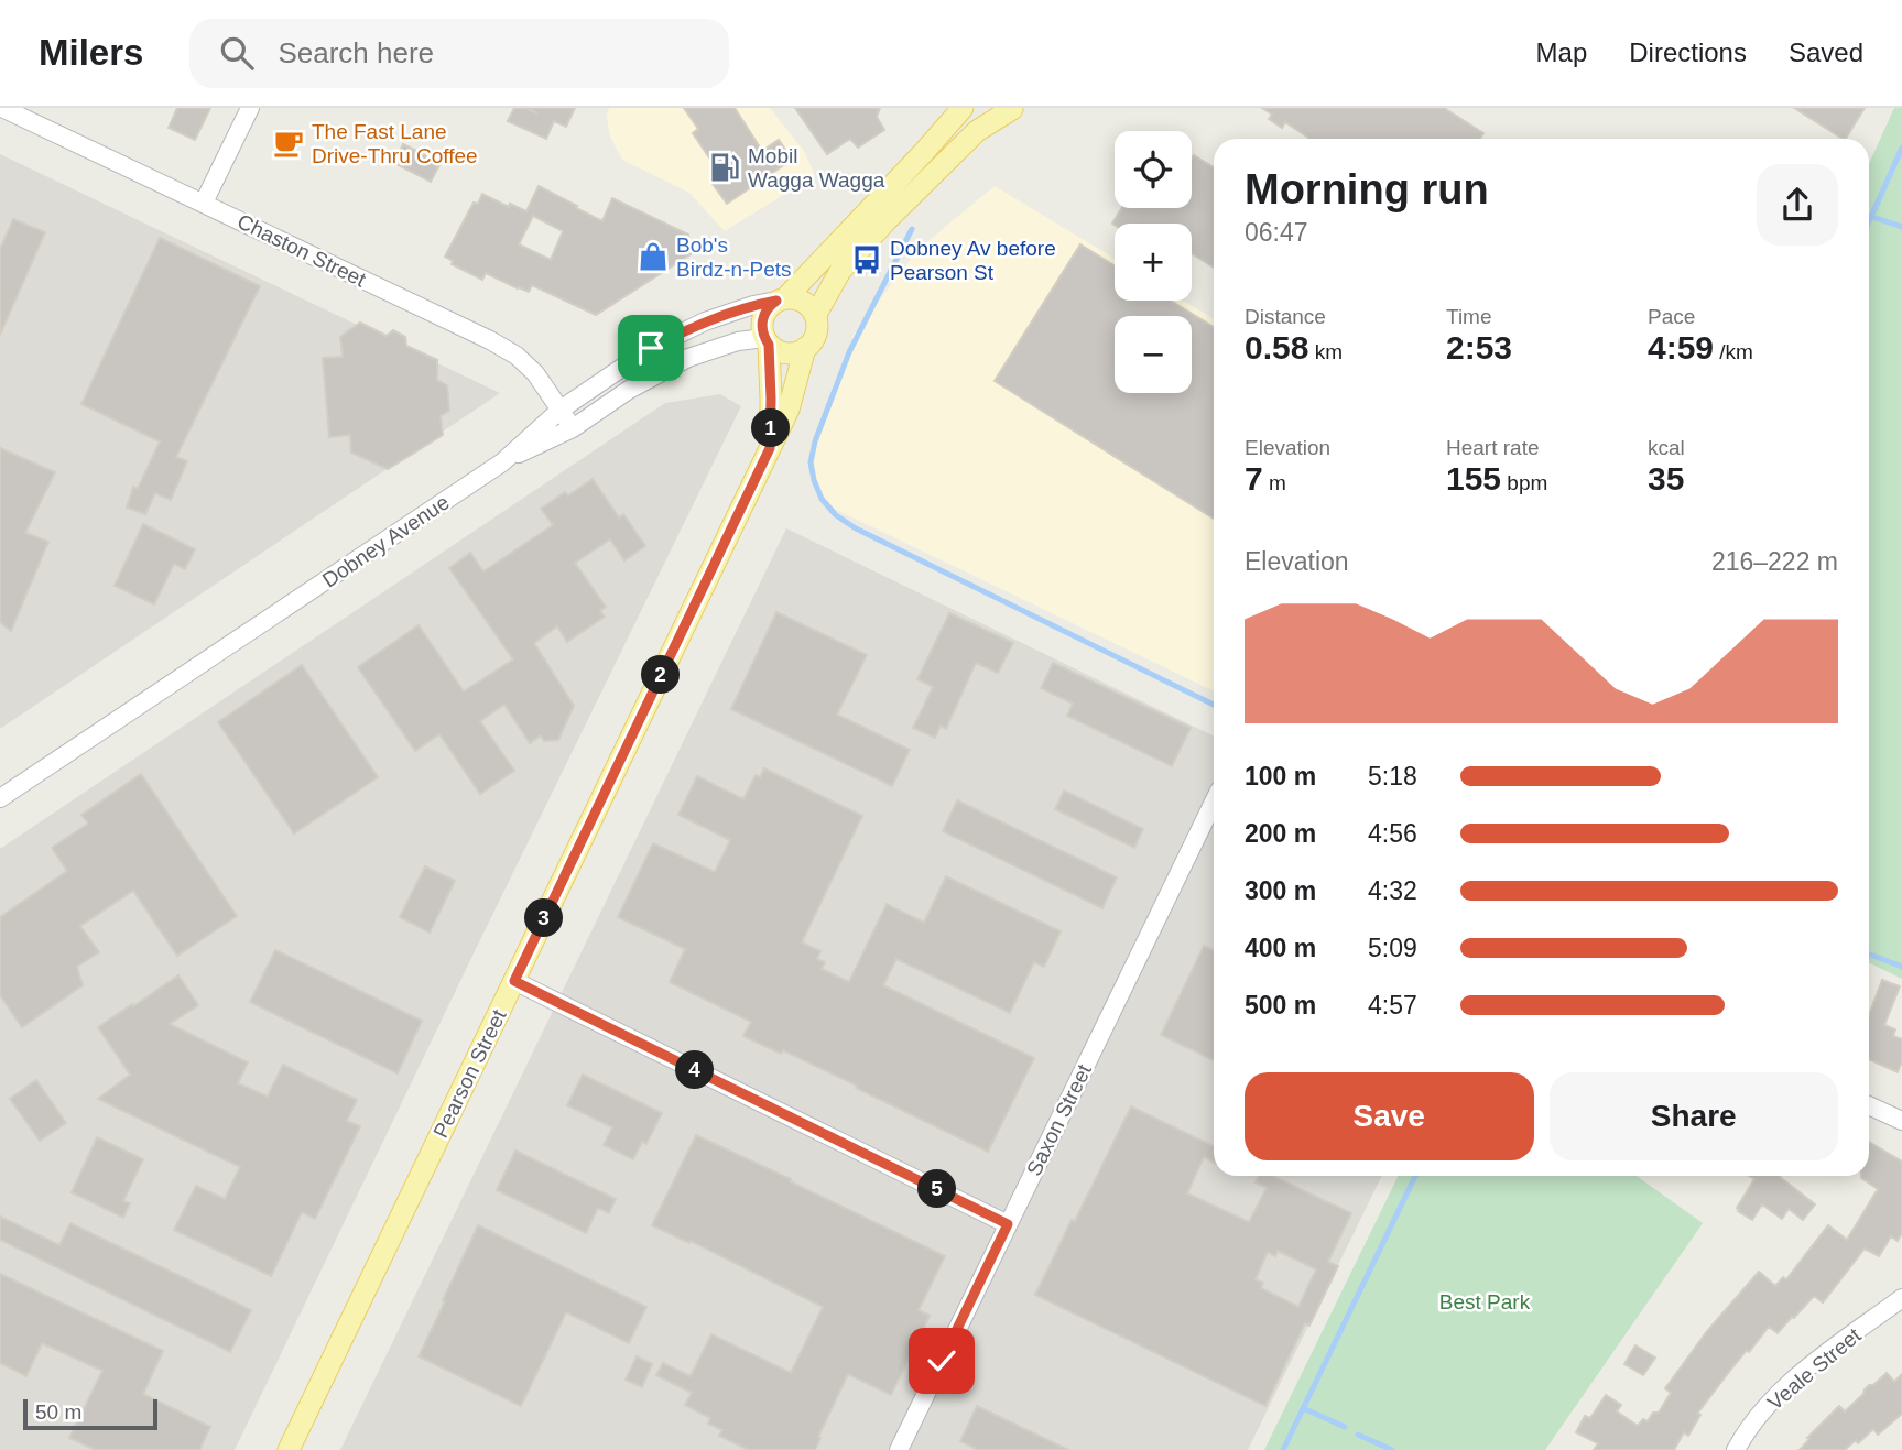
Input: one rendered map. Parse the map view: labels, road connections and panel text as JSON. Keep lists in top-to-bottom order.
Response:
{
  "streets": {
    "main road": ["Pearson Street"],
    "street": [
      "Chaston Street",
      "Dobney Avenue",
      "Saxon Street",
      "Veale Street"
    ]
  },
  "crossings": [
    ["Chaston Street", "Dobney Avenue"],
    ["Dobney Avenue", "Pearson Street"]
  ],
  "parks": ["Best Park"],
  "places": {
    "cafe": ["The Fast Lane Drive-Thru Coffee"],
    "fuel station": ["Mobil Wagga Wagga"],
    "shop": ["Bob's Birdz-n-Pets"],
    "bus stop": ["Dobney Av before Pearson St"]
  },
  "scale_bar": "50 m",
  "page": {
    "header": "Milers",
    "search": "Search here",
    "nav": ["Map", "Directions", "Saved"],
    "map_buttons": ["+", "−"],
    "heading": ["Morning run", "06:47"],
    "stats": [
      ["Distance", "0.58 km"],
      ["Time", "2:53"],
      ["Pace", "4:59 /km"],
      ["Elevation", "7 m"],
      ["Heart rate", "155 bpm"],
      ["kcal", "35"]
    ],
    "pins": [
      "1",
      "2",
      "3",
      "4",
      "5"
    ],
    "chart": ["Elevation", "216–222 m"],
    "list": [
      {
        "name": "100 m",
        "note": "5:18"
      },
      {
        "name": "200 m",
        "note": "4:56"
      },
      {
        "name": "300 m",
        "note": "4:32"
      },
      {
        "name": "400 m",
        "note": "5:09"
      },
      {
        "name": "500 m",
        "note": "4:57"
      }
    ],
    "buttons": ["Save", "Share"],
    "scale": "50 m"
  }
}
